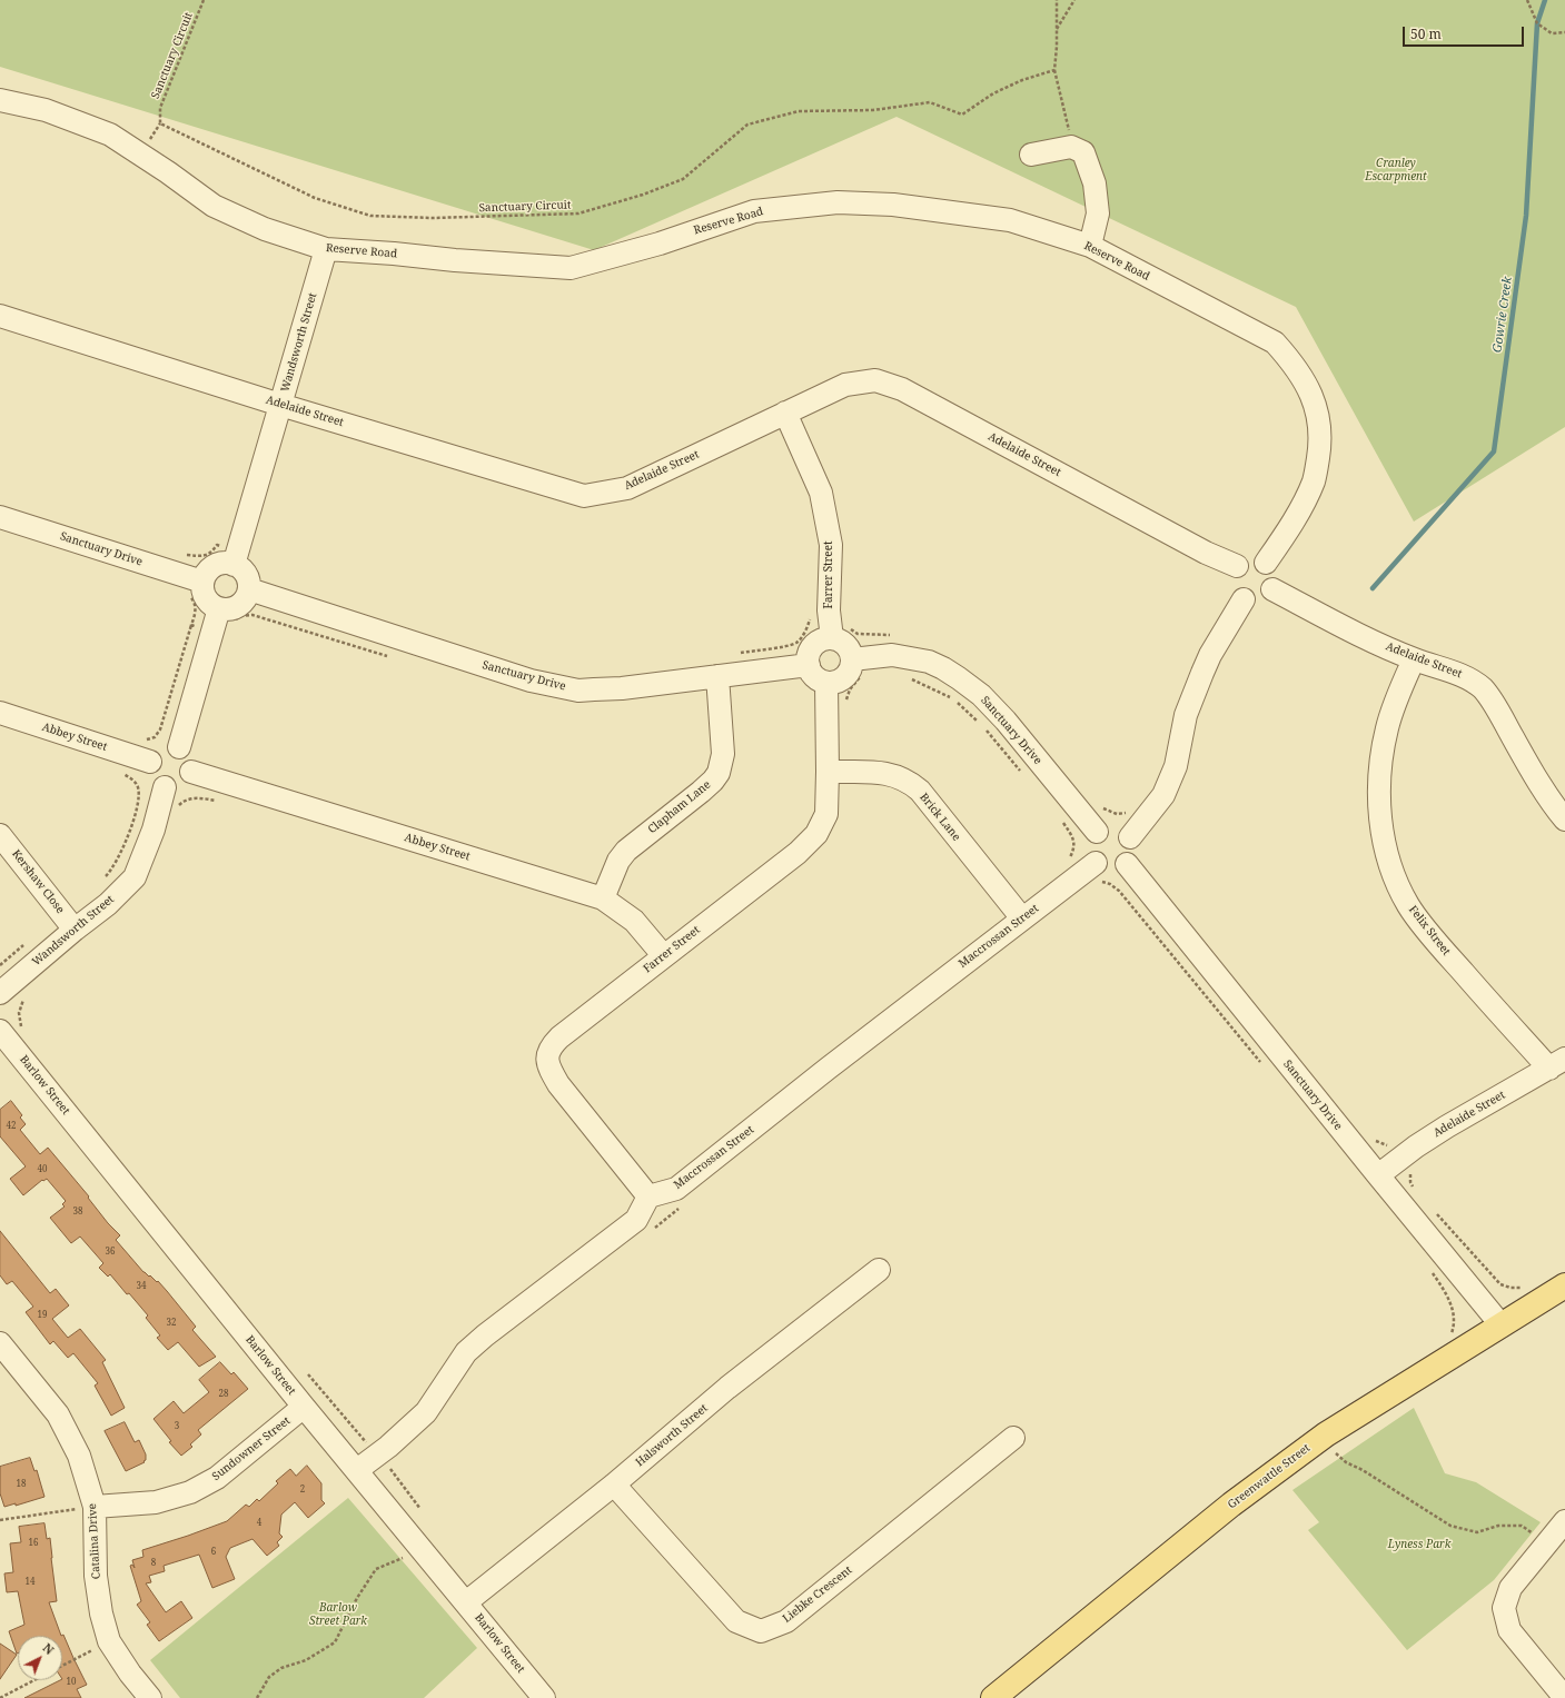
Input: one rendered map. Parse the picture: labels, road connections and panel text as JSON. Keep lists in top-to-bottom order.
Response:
{
  "streets": {
    "main road": ["Greenwattle Street"],
    "street": [
      "Reserve Road",
      "Wandsworth Street",
      "Adelaide Street",
      "Sanctuary Drive",
      "Farrer Street",
      "Abbey Street",
      "Clapham Lane",
      "Brick Lane",
      "Kershaw Close",
      "Felix Street",
      "Maccrossan Street",
      "Barlow Street",
      "Halsworth Street",
      "Sundowner Street",
      "Catalina Drive",
      "Liebke Crescent"
    ],
    "path": ["Sanctuary Circuit"]
  },
  "crossings": [
    ["Reserve Road", "Wandsworth Street"],
    ["Reserve Road", "Adelaide Street"],
    ["Wandsworth Street", "Adelaide Street"],
    ["Wandsworth Street", "Sanctuary Drive"],
    ["Wandsworth Street", "Abbey Street"],
    ["Wandsworth Street", "Kershaw Close"],
    ["Adelaide Street", "Sanctuary Drive"],
    ["Adelaide Street", "Farrer Street"],
    ["Adelaide Street", "Felix Street"],
    ["Sanctuary Drive", "Farrer Street"],
    ["Sanctuary Drive", "Clapham Lane"],
    ["Sanctuary Drive", "Maccrossan Street"],
    ["Sanctuary Drive", "Greenwattle Street"],
    ["Farrer Street", "Abbey Street"],
    ["Farrer Street", "Brick Lane"],
    ["Farrer Street", "Maccrossan Street"],
    ["Abbey Street", "Clapham Lane"],
    ["Brick Lane", "Maccrossan Street"],
    ["Barlow Street", "Halsworth Street"],
    ["Barlow Street", "Sundowner Street"],
    ["Halsworth Street", "Liebke Crescent"],
    ["Sundowner Street", "Catalina Drive"]
  ],
  "water": ["Gowrie Creek"],
  "parks": ["Cranley Escarpment", "Lyness Park", "Barlow Street Park"],
  "house_numbers": [
    "42",
    "40",
    "38",
    "36",
    "34",
    "19",
    "32",
    "28",
    "3",
    "18",
    "2",
    "4",
    "16",
    "6",
    "8",
    "14",
    "10"
  ],
  "scale_bar": "50 m",
  "north": "top right"
}
